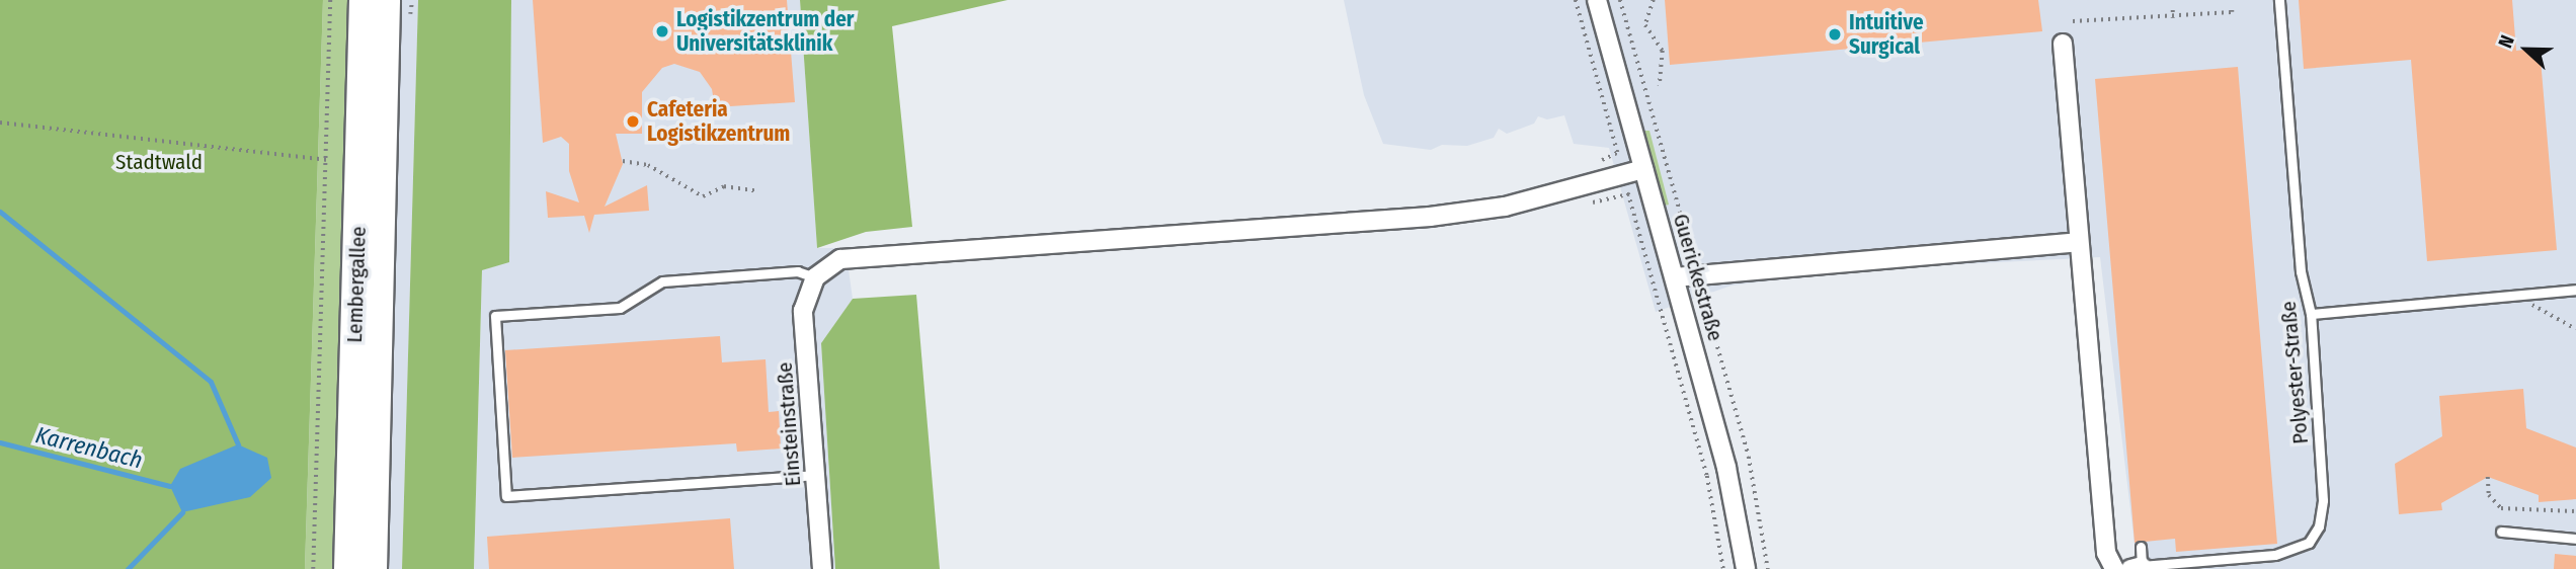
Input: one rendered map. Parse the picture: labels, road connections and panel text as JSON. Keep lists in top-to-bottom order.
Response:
{
  "streets": {
    "main road": ["Lembergallee"],
    "street": ["Guerickestraße", "Einsteinstraße"],
    "lane": ["Polyester-Straße"]
  },
  "water": ["Karrenbach"],
  "parks": ["Stadtwald"],
  "places": ["Logistikzentrum der Universitätsklinik", "Intuitive Surgical", "Cafeteria Logistikzentrum"],
  "north": "left"
}
